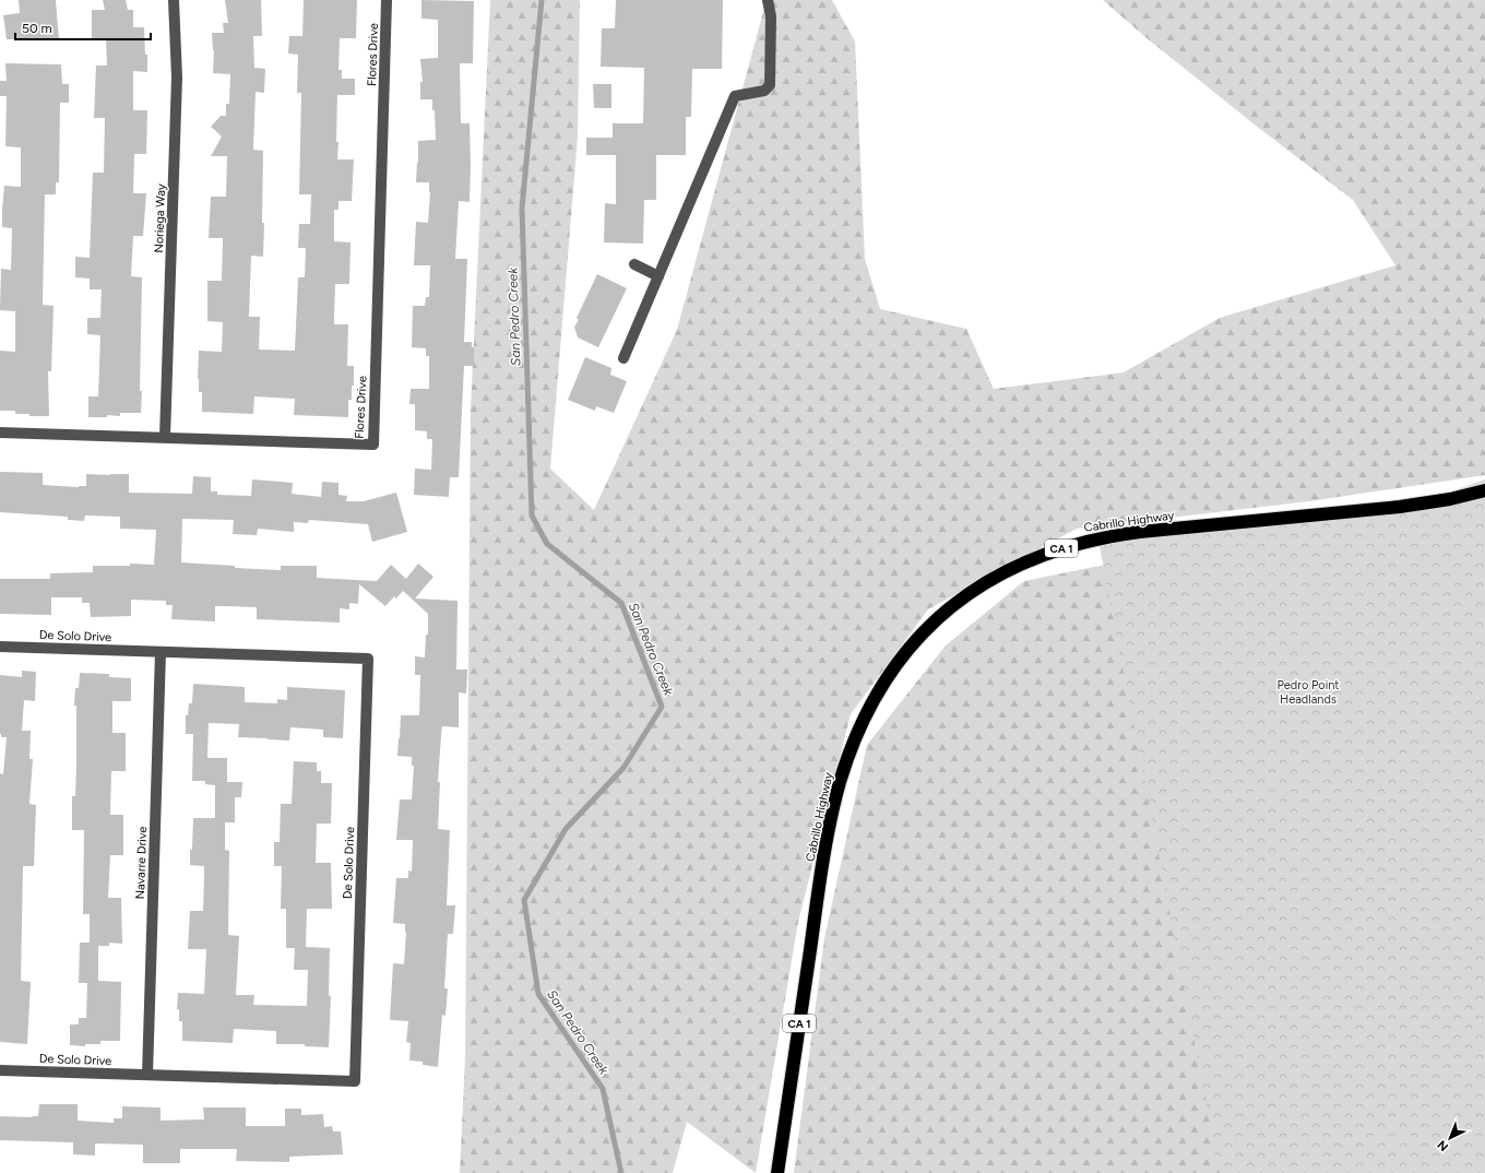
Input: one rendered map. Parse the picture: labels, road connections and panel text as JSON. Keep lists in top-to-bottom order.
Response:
{
  "streets": {
    "highway": ["Cabrillo Highway", "CA 1"],
    "street": [
      "Flores Drive",
      "Noriega Way",
      "De Solo Drive",
      "Navarre Drive"
    ]
  },
  "crossings": [
    ["Flores Drive", "Noriega Way"],
    ["De Solo Drive", "Navarre Drive"]
  ],
  "water": ["San Pedro Creek"],
  "parks": ["Pedro Point Headlands"],
  "scale_bar": "50 m",
  "north": "bottom left"
}
